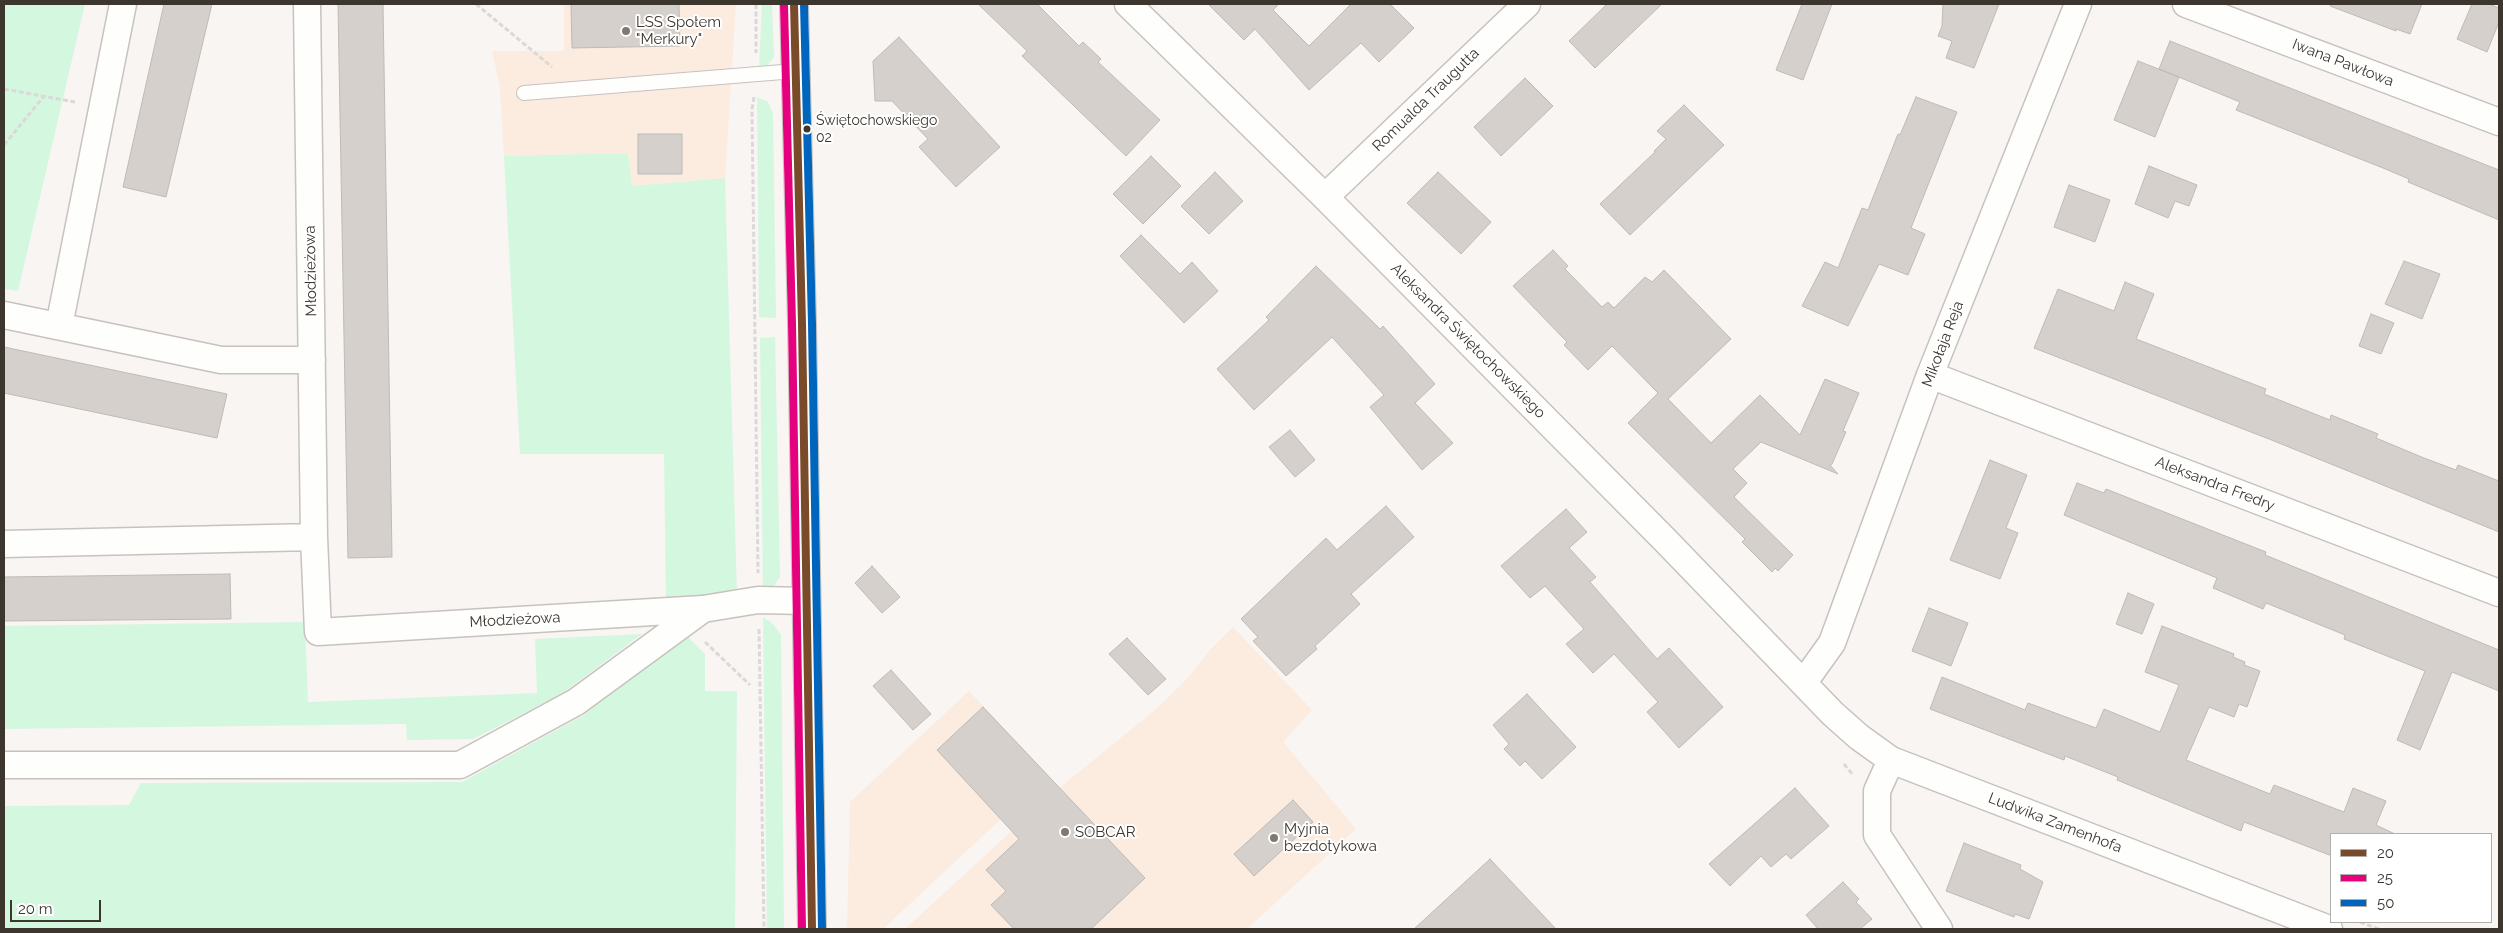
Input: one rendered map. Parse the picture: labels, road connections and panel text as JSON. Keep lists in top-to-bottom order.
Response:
{
  "streets": {
    "street": [
      "Iwana Pawłowa",
      "Romualda Traugutta",
      "Młodzieżowa",
      "Aleksandra Świętochowskiego",
      "Mikołaja Reja",
      "Aleksandra Fredry",
      "Ludwika Zamenhofa"
    ]
  },
  "crossings": [
    ["Romualda Traugutta", "Aleksandra Świętochowskiego"],
    ["Aleksandra Świętochowskiego", "Mikołaja Reja"],
    ["Aleksandra Świętochowskiego", "Ludwika Zamenhofa"],
    ["Mikołaja Reja", "Aleksandra Fredry"],
    ["Mikołaja Reja", "Ludwika Zamenhofa"]
  ],
  "places": [
    "LSS Społem \"Merkury\"",
    "Świętochowskiego 02",
    "SOBCAR",
    "Myjnia bezdotykowa"
  ],
  "lines": ["transit line 20", "transit line 25", "transit line 50"],
  "legend": ["20", "25", "50"],
  "scale_bar": "20 m"
}
